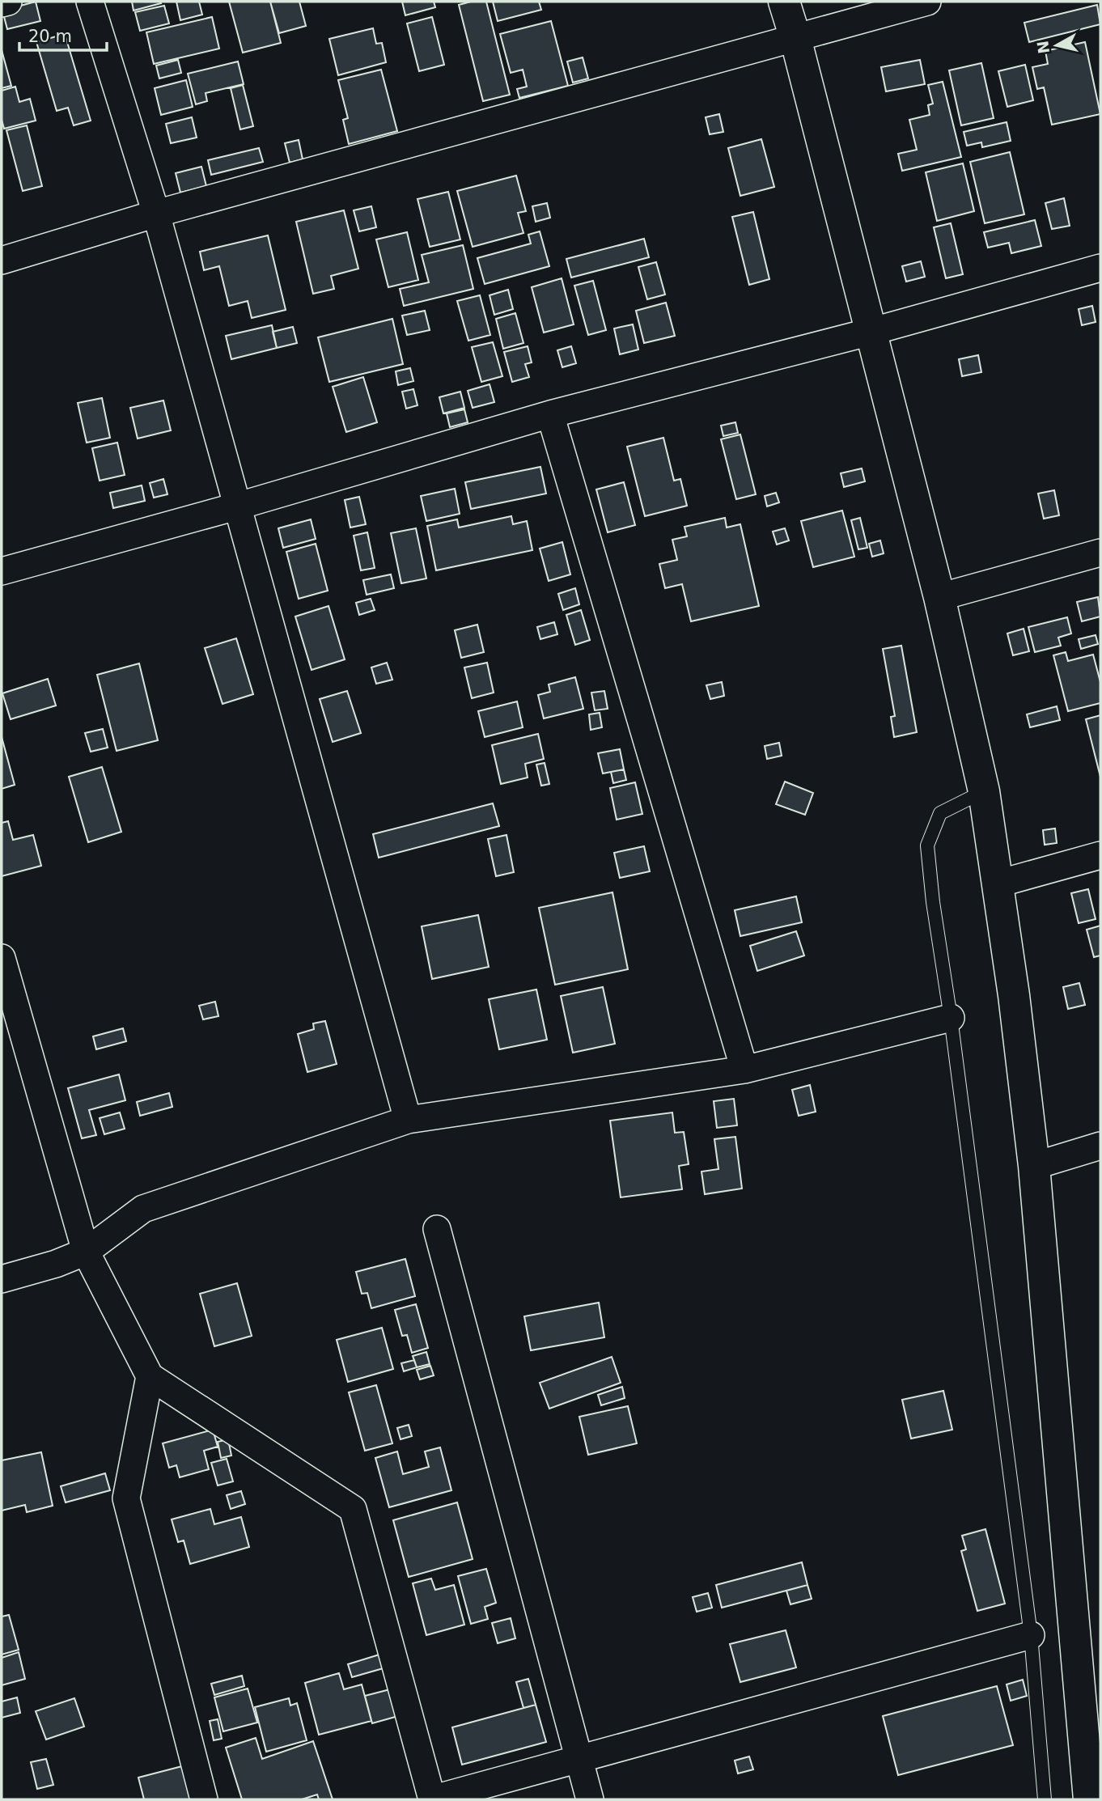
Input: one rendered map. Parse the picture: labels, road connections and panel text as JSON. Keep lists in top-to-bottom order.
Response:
{
  "scale_bar": "20 m",
  "north": "left"
}
